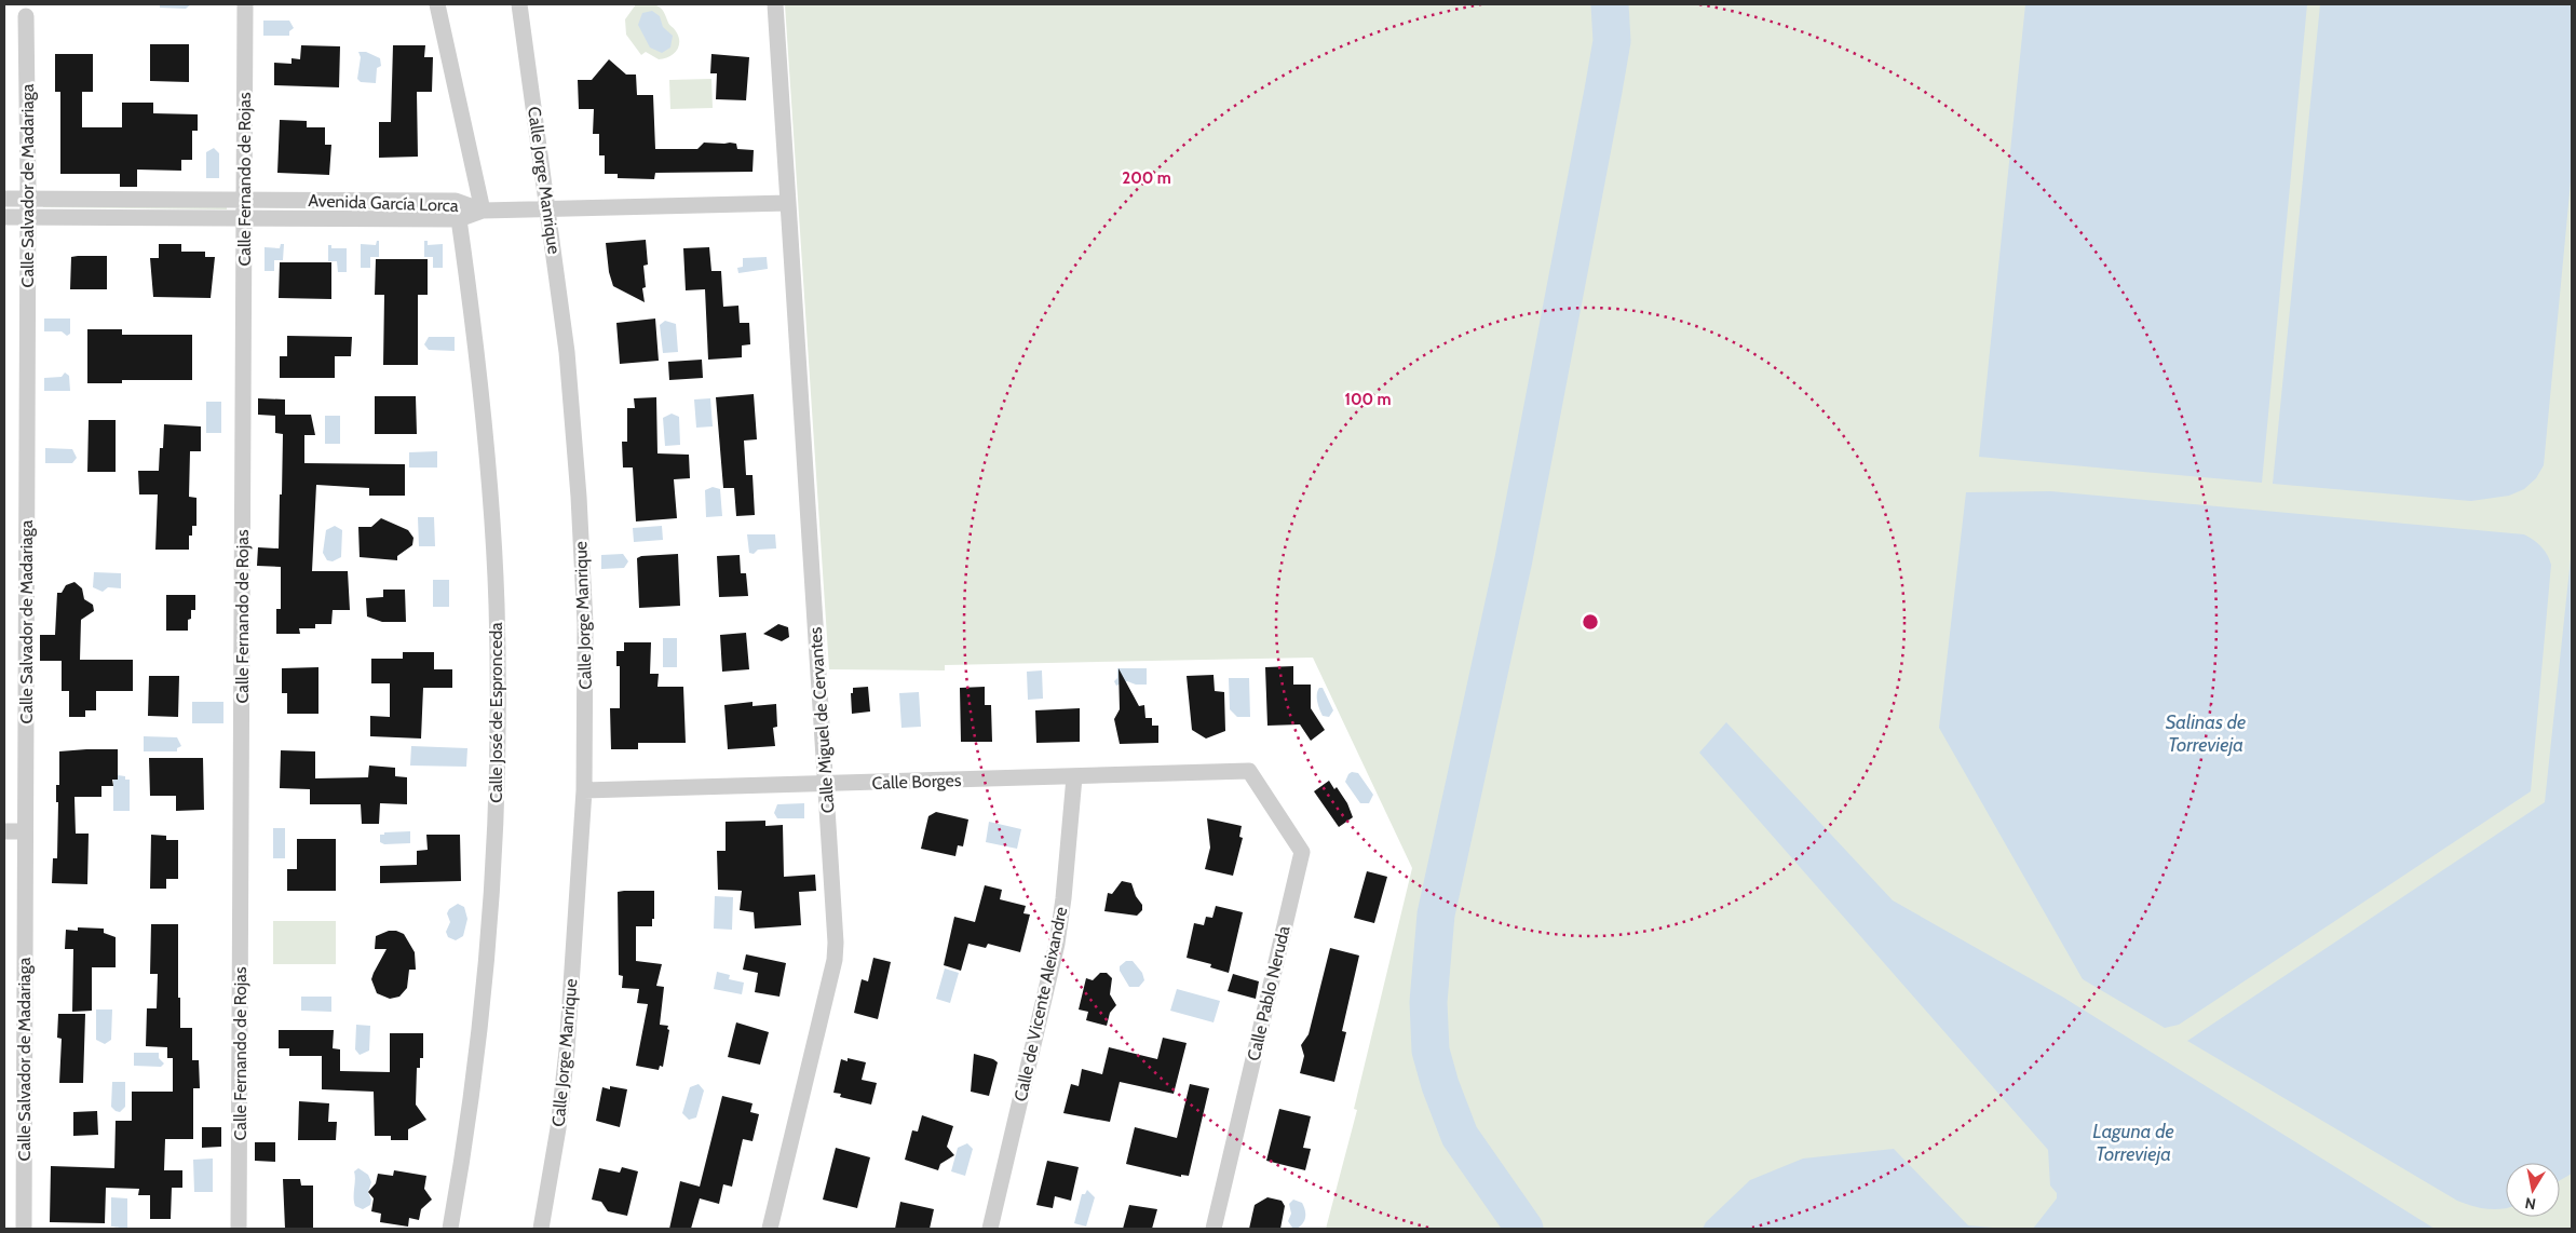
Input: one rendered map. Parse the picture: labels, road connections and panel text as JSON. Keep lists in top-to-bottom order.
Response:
{
  "streets": {
    "street": [
      "Calle Fernando de Rojas",
      "Calle Jorge Manrique",
      "Calle Salvador de Madariaga",
      "Avenida García Lorca",
      "Calle José de Espronceda",
      "Calle Miguel de Cervantes",
      "Calle Borges",
      "Calle Pablo Neruda",
      "Calle de Vicente Aleixandre"
    ]
  },
  "crossings": [
    ["Calle Fernando de Rojas", "Avenida García Lorca"],
    ["Calle Jorge Manrique", "Avenida García Lorca"],
    ["Calle Jorge Manrique", "Calle Borges"],
    ["Calle Salvador de Madariaga", "Avenida García Lorca"],
    ["Avenida García Lorca", "Calle José de Espronceda"],
    ["Avenida García Lorca", "Calle Miguel de Cervantes"],
    ["Calle Miguel de Cervantes", "Calle Borges"],
    ["Calle Borges", "Calle Pablo Neruda"],
    ["Calle Borges", "Calle de Vicente Aleixandre"]
  ],
  "water": ["Salinas de Torrevieja", "Laguna de Torrevieja"],
  "north": "bottom",
  "rings": ["200 m", "100 m"]
}
